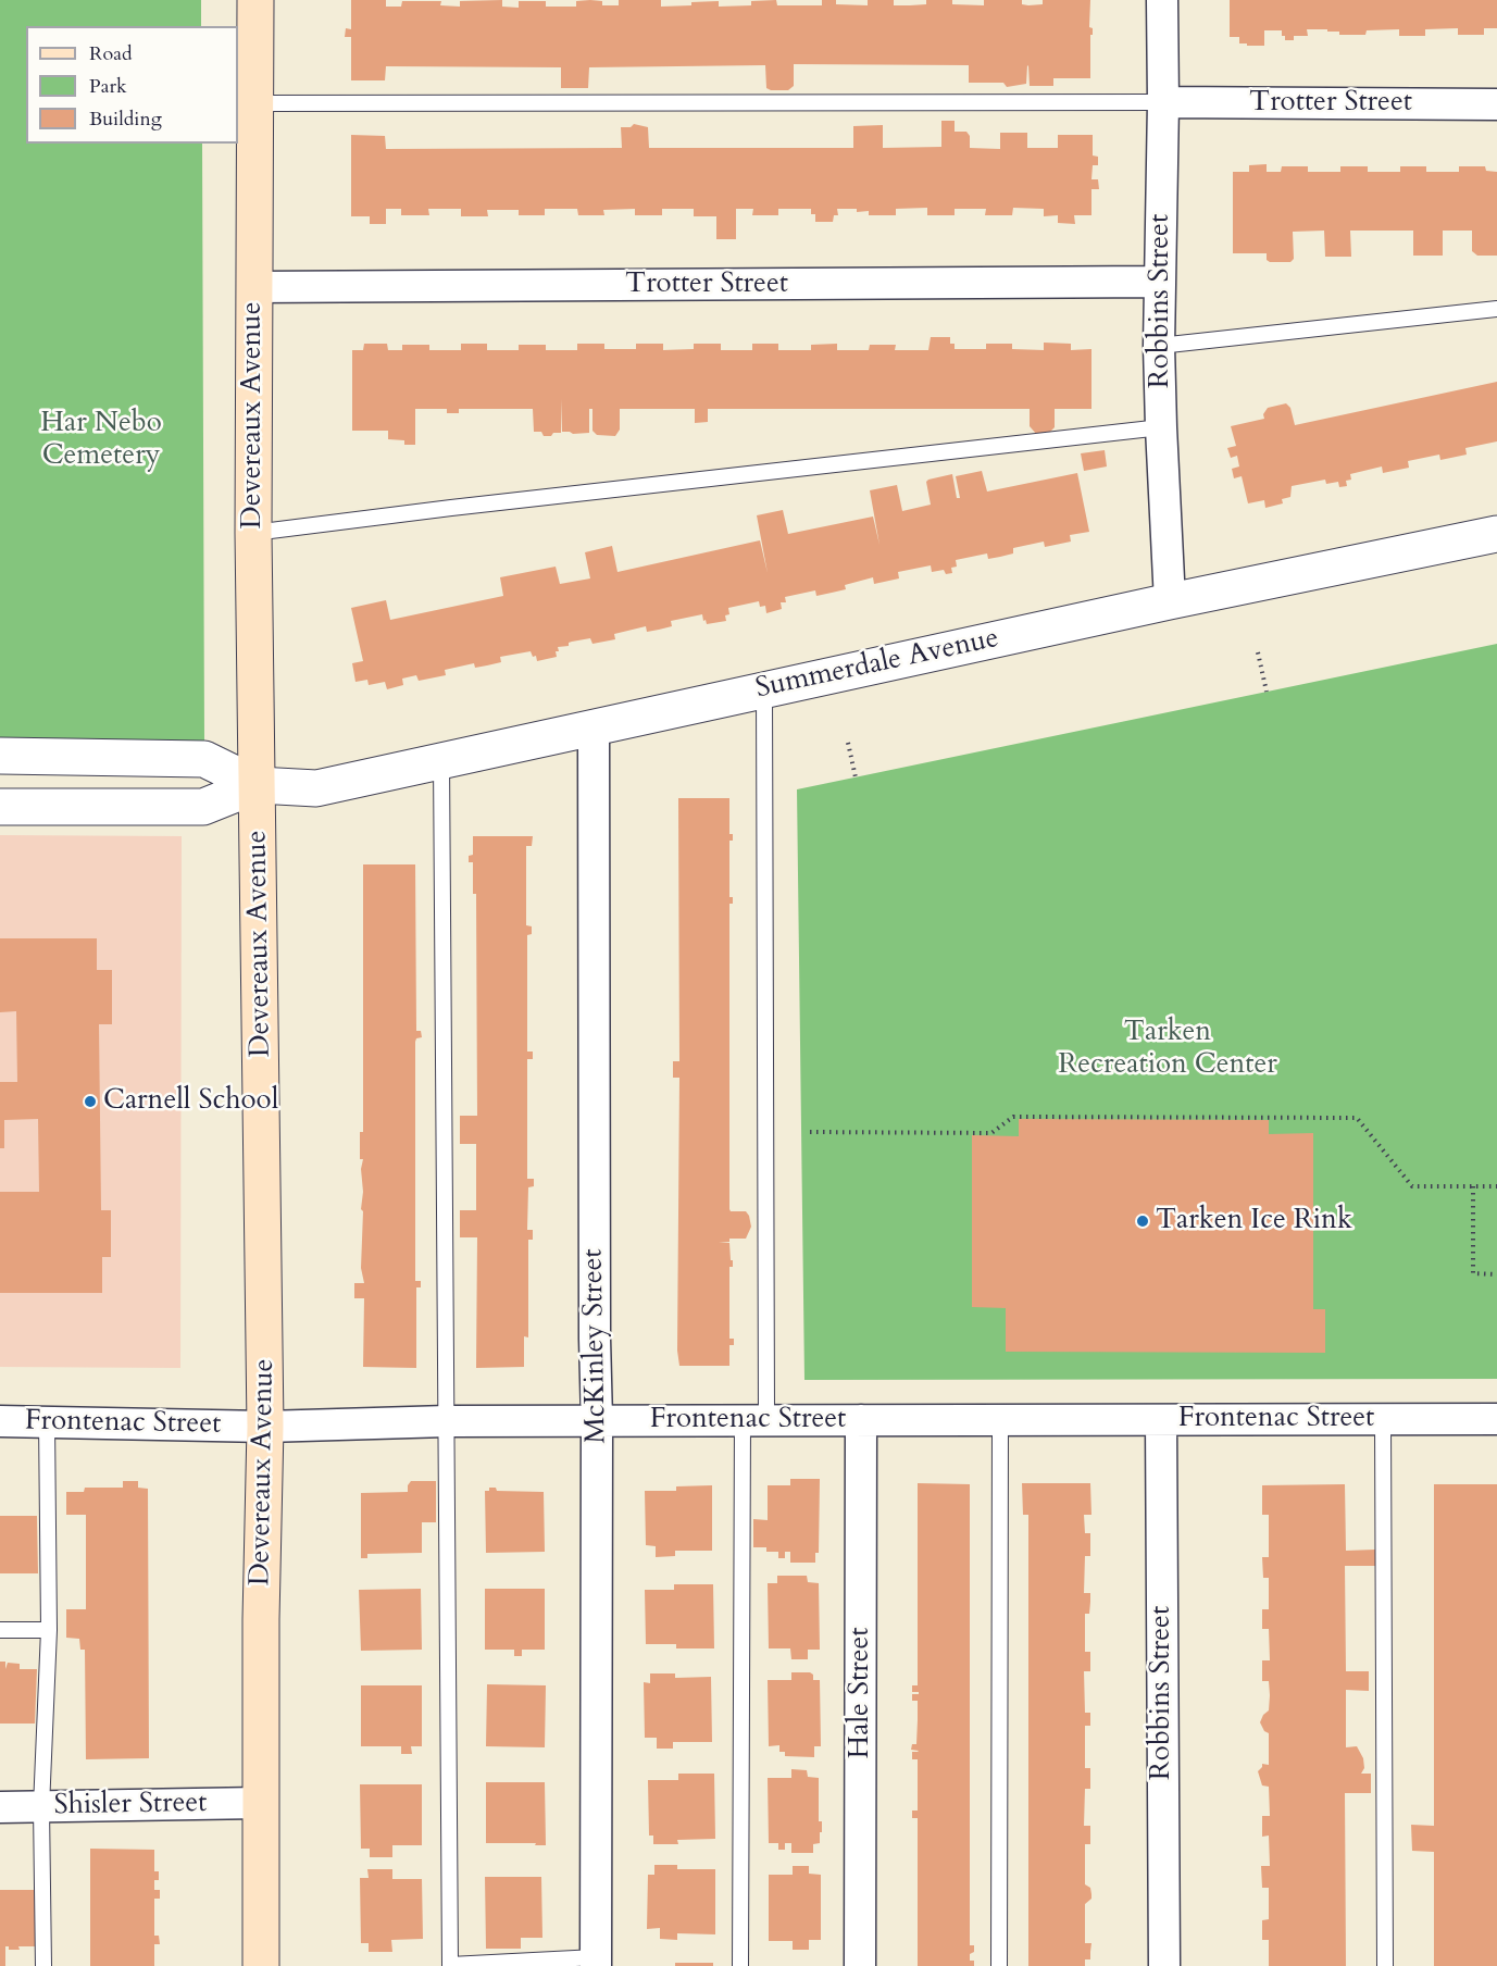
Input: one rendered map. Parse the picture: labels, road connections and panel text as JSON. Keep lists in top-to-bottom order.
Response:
{
  "streets": {
    "main road": ["Devereaux Avenue"],
    "street": [
      "Trotter Street",
      "Robbins Street",
      "Summerdale Avenue",
      "McKinley Street",
      "Frontenac Street",
      "Hale Street",
      "Shisler Street"
    ]
  },
  "crossings": [
    ["Trotter Street", "Robbins Street"],
    ["Trotter Street", "Devereaux Avenue"],
    ["Robbins Street", "Summerdale Avenue"],
    ["Robbins Street", "Frontenac Street"],
    ["Devereaux Avenue", "Summerdale Avenue"],
    ["Devereaux Avenue", "Frontenac Street"],
    ["Devereaux Avenue", "Shisler Street"],
    ["Summerdale Avenue", "McKinley Street"],
    ["McKinley Street", "Frontenac Street"],
    ["Frontenac Street", "Hale Street"]
  ],
  "parks": ["Har Nebo Cemetery", "Tarken Recreation Center"],
  "places": ["Carnell School", "Tarken Ice Rink"],
  "legend": ["Road", "Park", "Building"]
}
